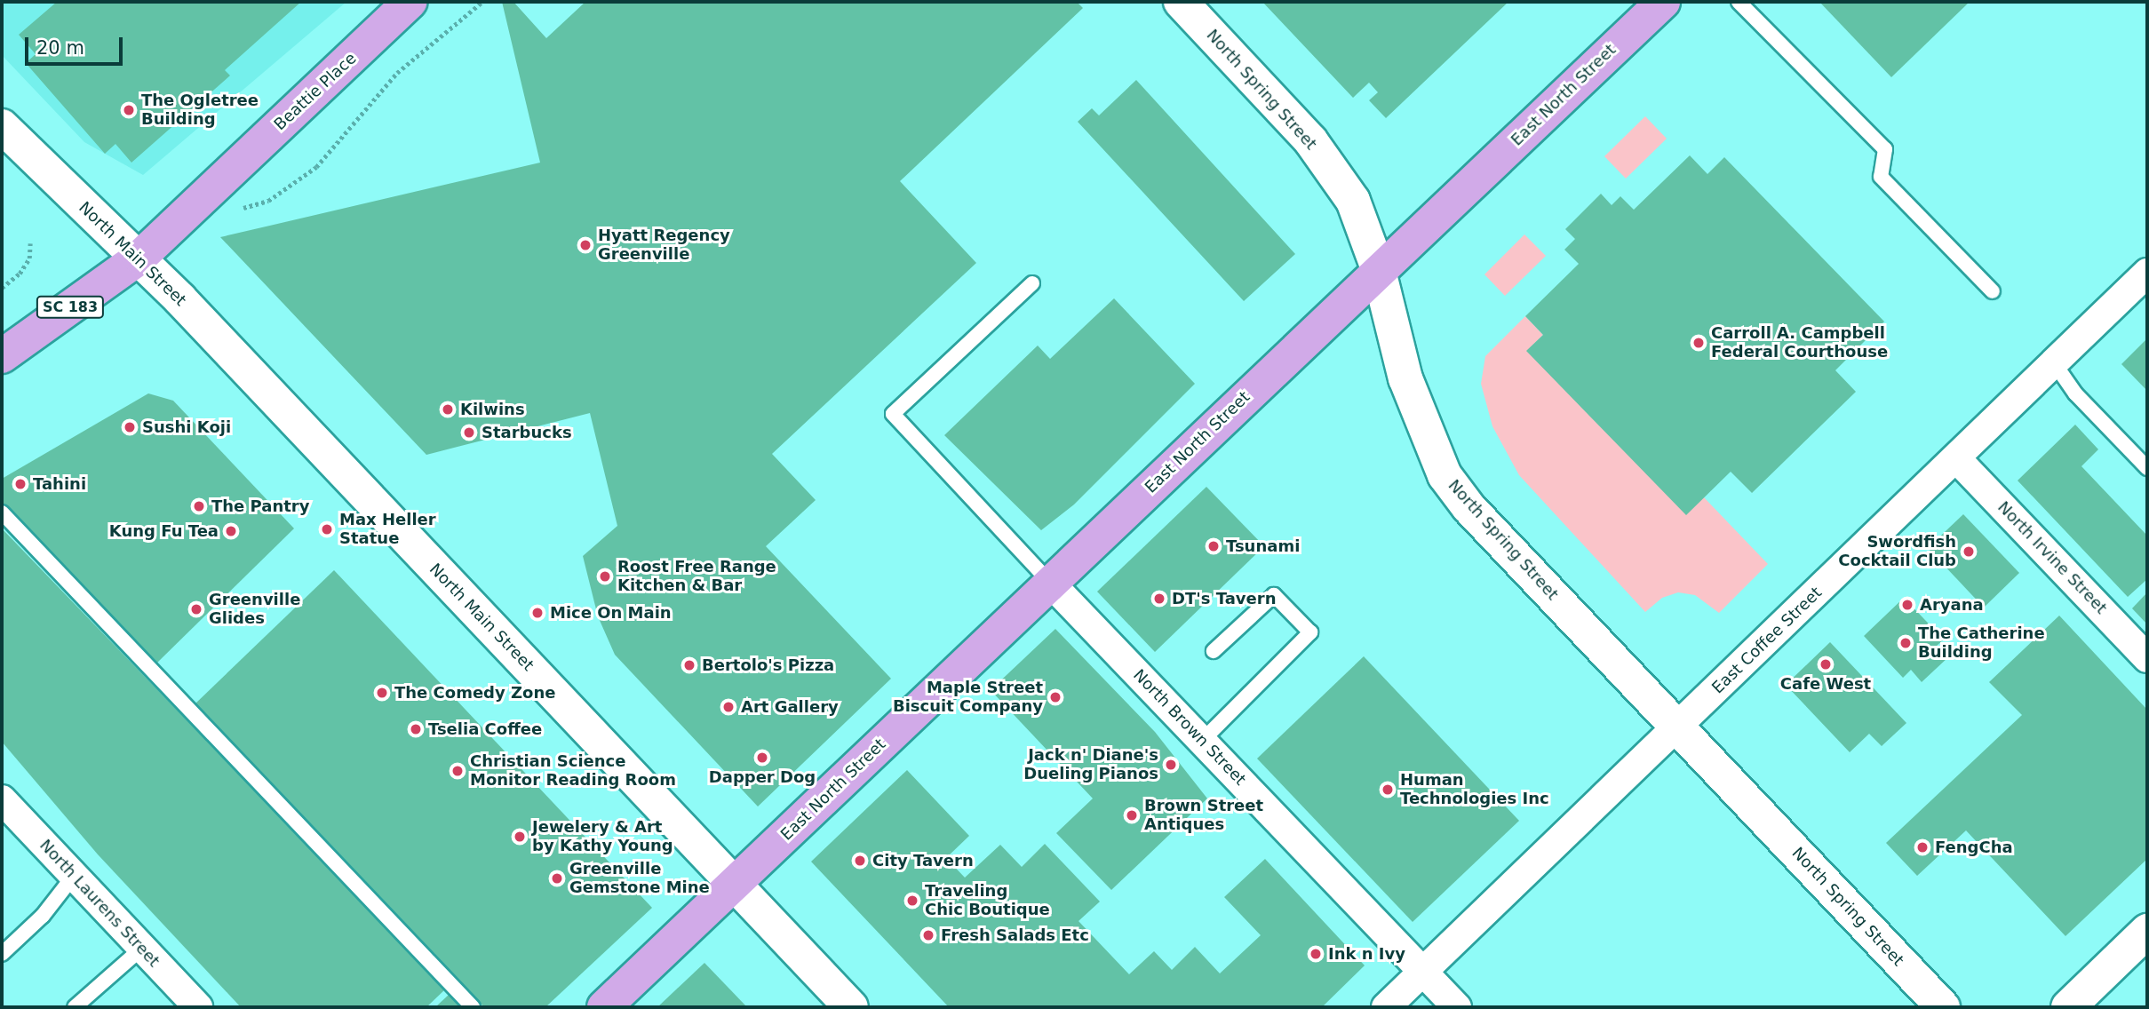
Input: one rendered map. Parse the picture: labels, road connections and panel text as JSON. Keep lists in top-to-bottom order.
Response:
{
  "streets": {
    "main road": ["Beattie Place", "East North Street", "SC 183"],
    "street": [
      "North Spring Street",
      "North Main Street",
      "North Irvine Street",
      "East Coffee Street",
      "North Brown Street",
      "North Laurens Street"
    ]
  },
  "crossings": [
    ["North Spring Street", "East North Street"],
    ["North Spring Street", "East Coffee Street"],
    ["Beattie Place", "North Main Street"],
    ["Beattie Place", "SC 183"],
    ["East North Street", "North Main Street"],
    ["East North Street", "North Brown Street"],
    ["North Main Street", "SC 183"],
    ["North Irvine Street", "East Coffee Street"],
    ["East Coffee Street", "North Brown Street"]
  ],
  "places": [
    "The Ogletree Building",
    "Hyatt Regency Greenville",
    "Carroll A. Campbell Federal Courthouse",
    "Kilwins",
    "Sushi Koji",
    "Starbucks",
    "Tahini",
    "The Pantry",
    "Max Heller Statue",
    "Kung Fu Tea",
    "Tsunami",
    "Swordfish Cocktail Club",
    "Roost Free Range Kitchen & Bar",
    "DT's Tavern",
    "Aryana",
    "Greenville Glides",
    "Mice On Main",
    "The Catherine Building",
    "Cafe West",
    "Bertolo's Pizza",
    "The Comedy Zone",
    "Maple Street Biscuit Company",
    "Art Gallery",
    "Tselia Coffee",
    "Dapper Dog",
    "Jack n' Diane's Dueling Pianos",
    "Christian Science Monitor Reading Room",
    "Human Technologies Inc",
    "Brown Street Antiques",
    "Jewelery & Art by Kathy Young",
    "FengCha",
    "City Tavern",
    "Greenville Gemstone Mine",
    "Traveling Chic Boutique",
    "Fresh Salads Etc",
    "Ink n Ivy"
  ],
  "scale_bar": "20 m"
}
